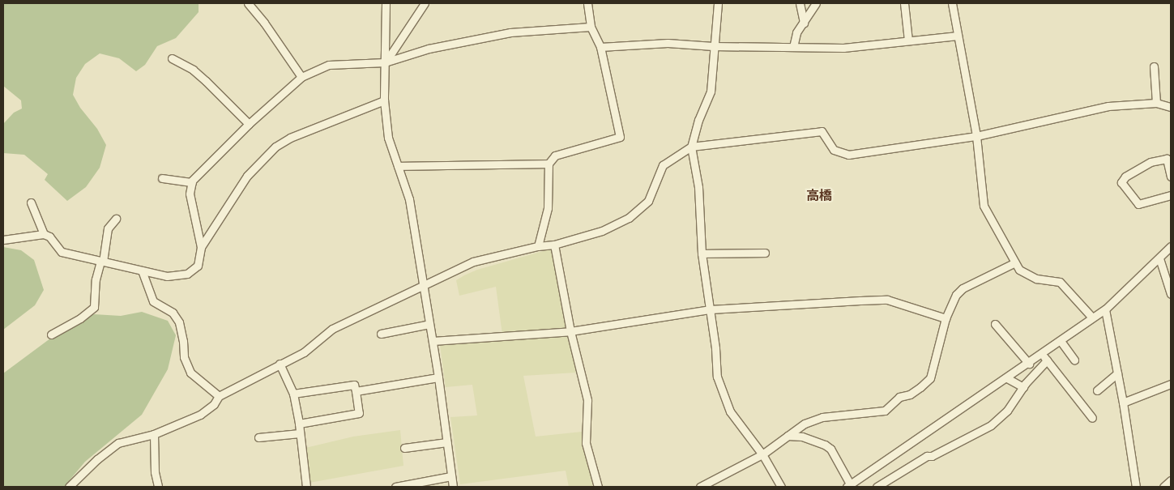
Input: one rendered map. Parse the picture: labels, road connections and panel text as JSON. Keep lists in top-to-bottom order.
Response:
{
  "districts": ["高橋"]
}
